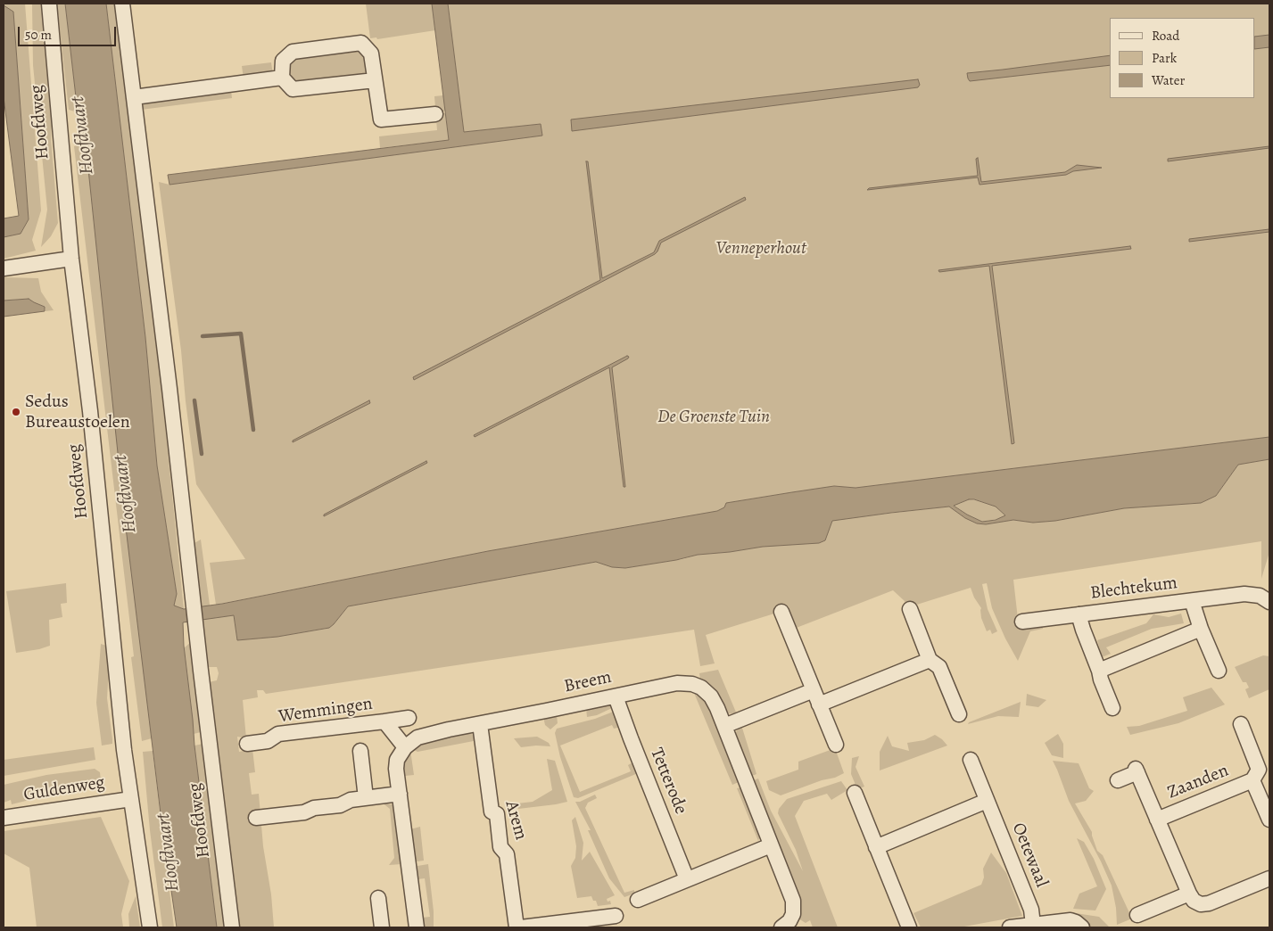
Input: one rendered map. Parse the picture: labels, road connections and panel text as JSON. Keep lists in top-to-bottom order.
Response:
{
  "streets": {
    "street": [
      "Hoofdweg",
      "Blechtekum",
      "Breem",
      "Wemmingen",
      "Tetterode",
      "Zaanden",
      "Guldenweg",
      "Arem",
      "Oetewaal"
    ]
  },
  "crossings": [
    ["Hoofdweg", "Guldenweg"],
    ["Breem", "Wemmingen"],
    ["Breem", "Tetterode"],
    ["Breem", "Arem"]
  ],
  "water": ["Hoofdvaart"],
  "parks": ["Venneperhout", "De Groenste Tuin"],
  "places": ["Sedus Bureaustoelen"],
  "legend": ["Road", "Park", "Water"],
  "scale_bar": "50 m"
}
